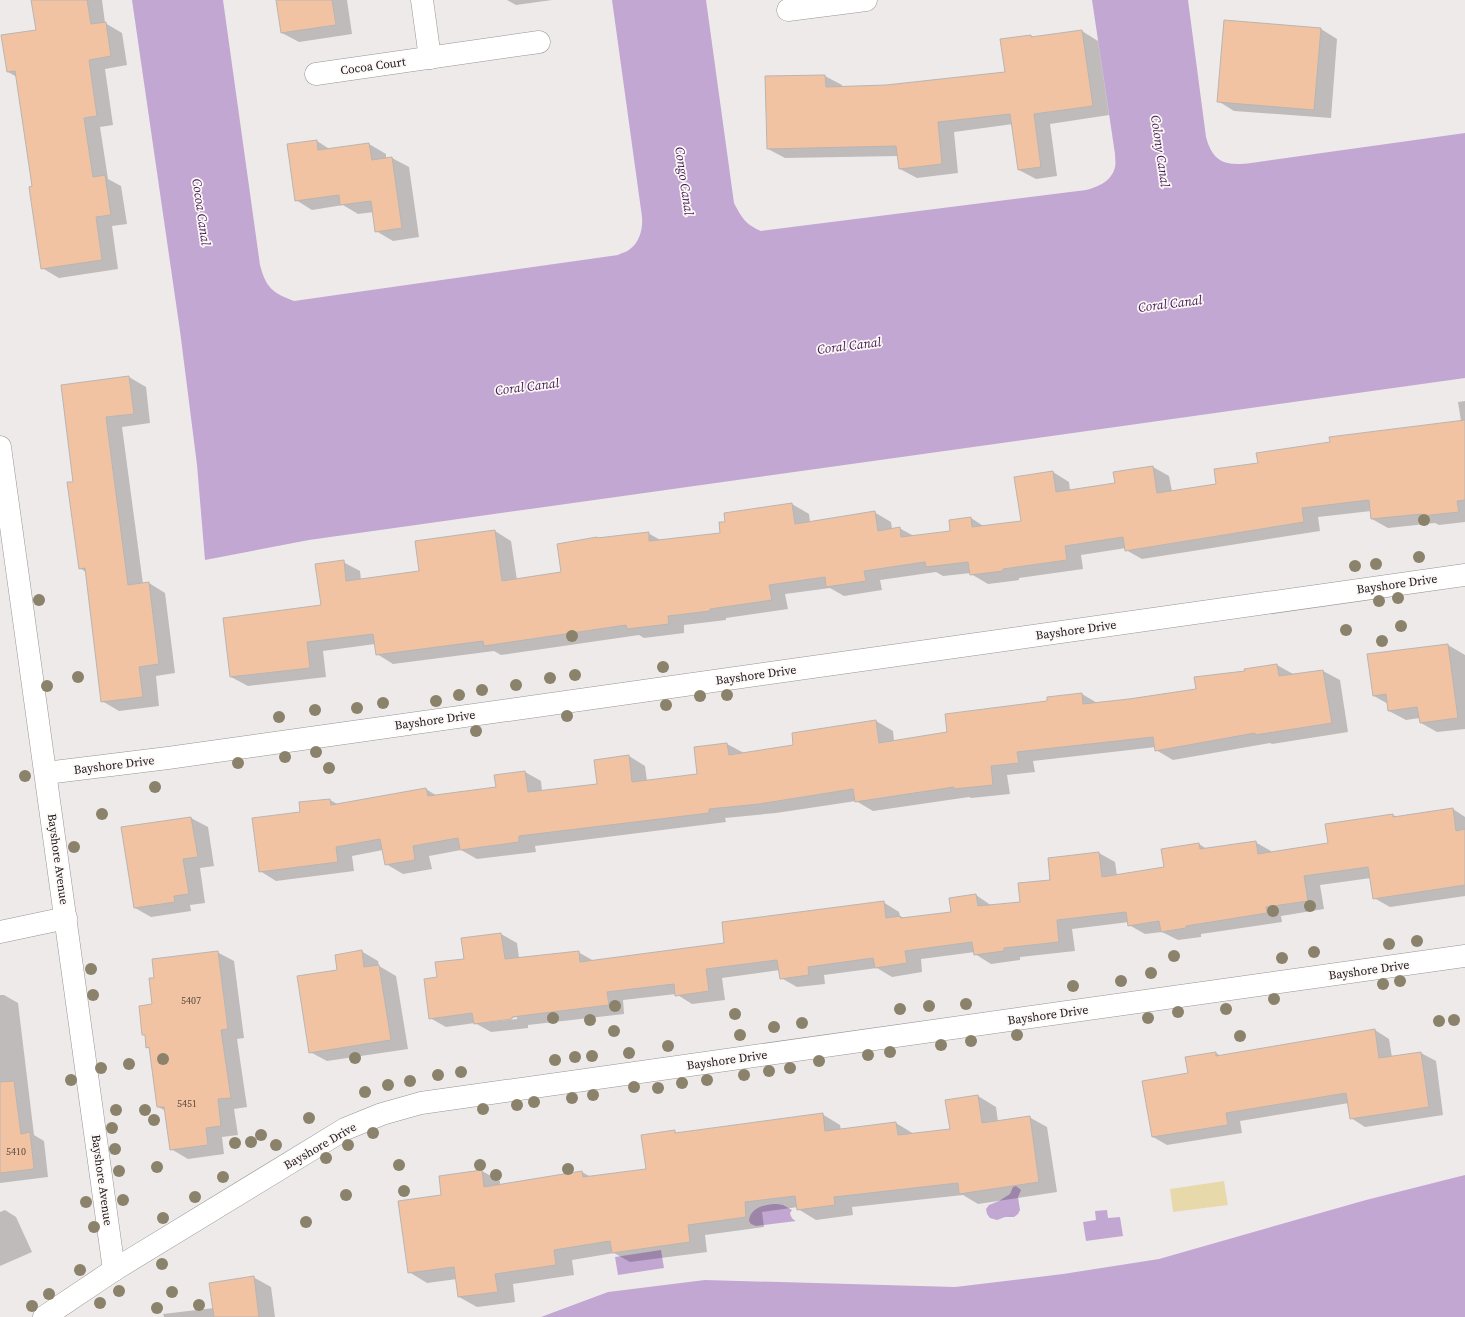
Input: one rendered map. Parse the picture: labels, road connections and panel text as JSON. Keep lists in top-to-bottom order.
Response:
{
  "streets": {
    "street": ["Cocoa Court", "Bayshore Drive", "Bayshore Avenue"]
  },
  "crossings": [
    ["Bayshore Drive", "Bayshore Avenue"]
  ],
  "water": [
    "Colony Canal",
    "Congo Canal",
    "Cocoa Canal",
    "Coral Canal"
  ],
  "house_numbers": ["5407", "5451", "5410"]
}
